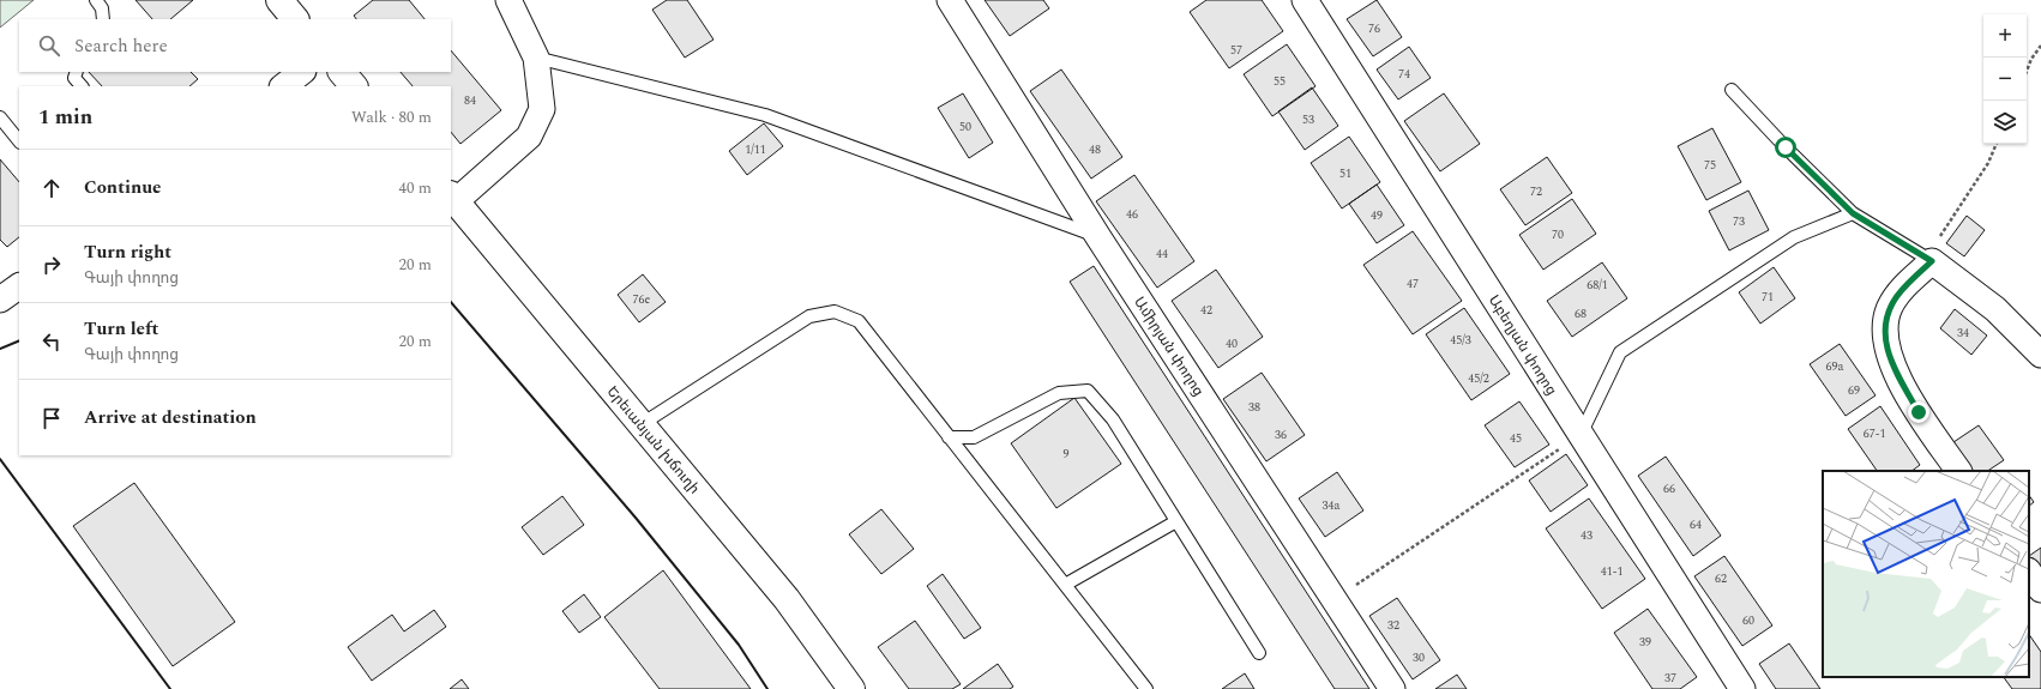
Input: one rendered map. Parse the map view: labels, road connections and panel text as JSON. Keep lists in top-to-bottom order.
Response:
{
  "streets": {
    "highway": ["Երեւանյան խճուղի"],
    "street": ["Աբեղյան փողոց", "Ամիրյան փողոց"]
  },
  "house_numbers": [
    "76",
    "57",
    "74",
    "55",
    "84",
    "53",
    "50",
    "1/11",
    "48",
    "75",
    "51",
    "72",
    "46",
    "49",
    "73",
    "70",
    "44",
    "47",
    "68/1",
    "71",
    "76e",
    "42",
    "68",
    "34",
    "45/3",
    "40",
    "69a",
    "45/2",
    "69",
    "38",
    "67-1",
    "36",
    "45",
    "9",
    "66",
    "34a",
    "64",
    "43",
    "41-1",
    "62",
    "60",
    "32",
    "39",
    "30",
    "37"
  ],
  "page": {
    "map_buttons": ["+", "−"],
    "search": "Search here",
    "heading": ["1 min", "Walk · 80 m"],
    "list": [
      ["Continue", "40 m"],
      ["Turn right", "Գայի փողոց", "20 m"],
      ["Turn left", "Գայի փողոց", "20 m"],
      "Arrive at destination"
    ]
  }
}
